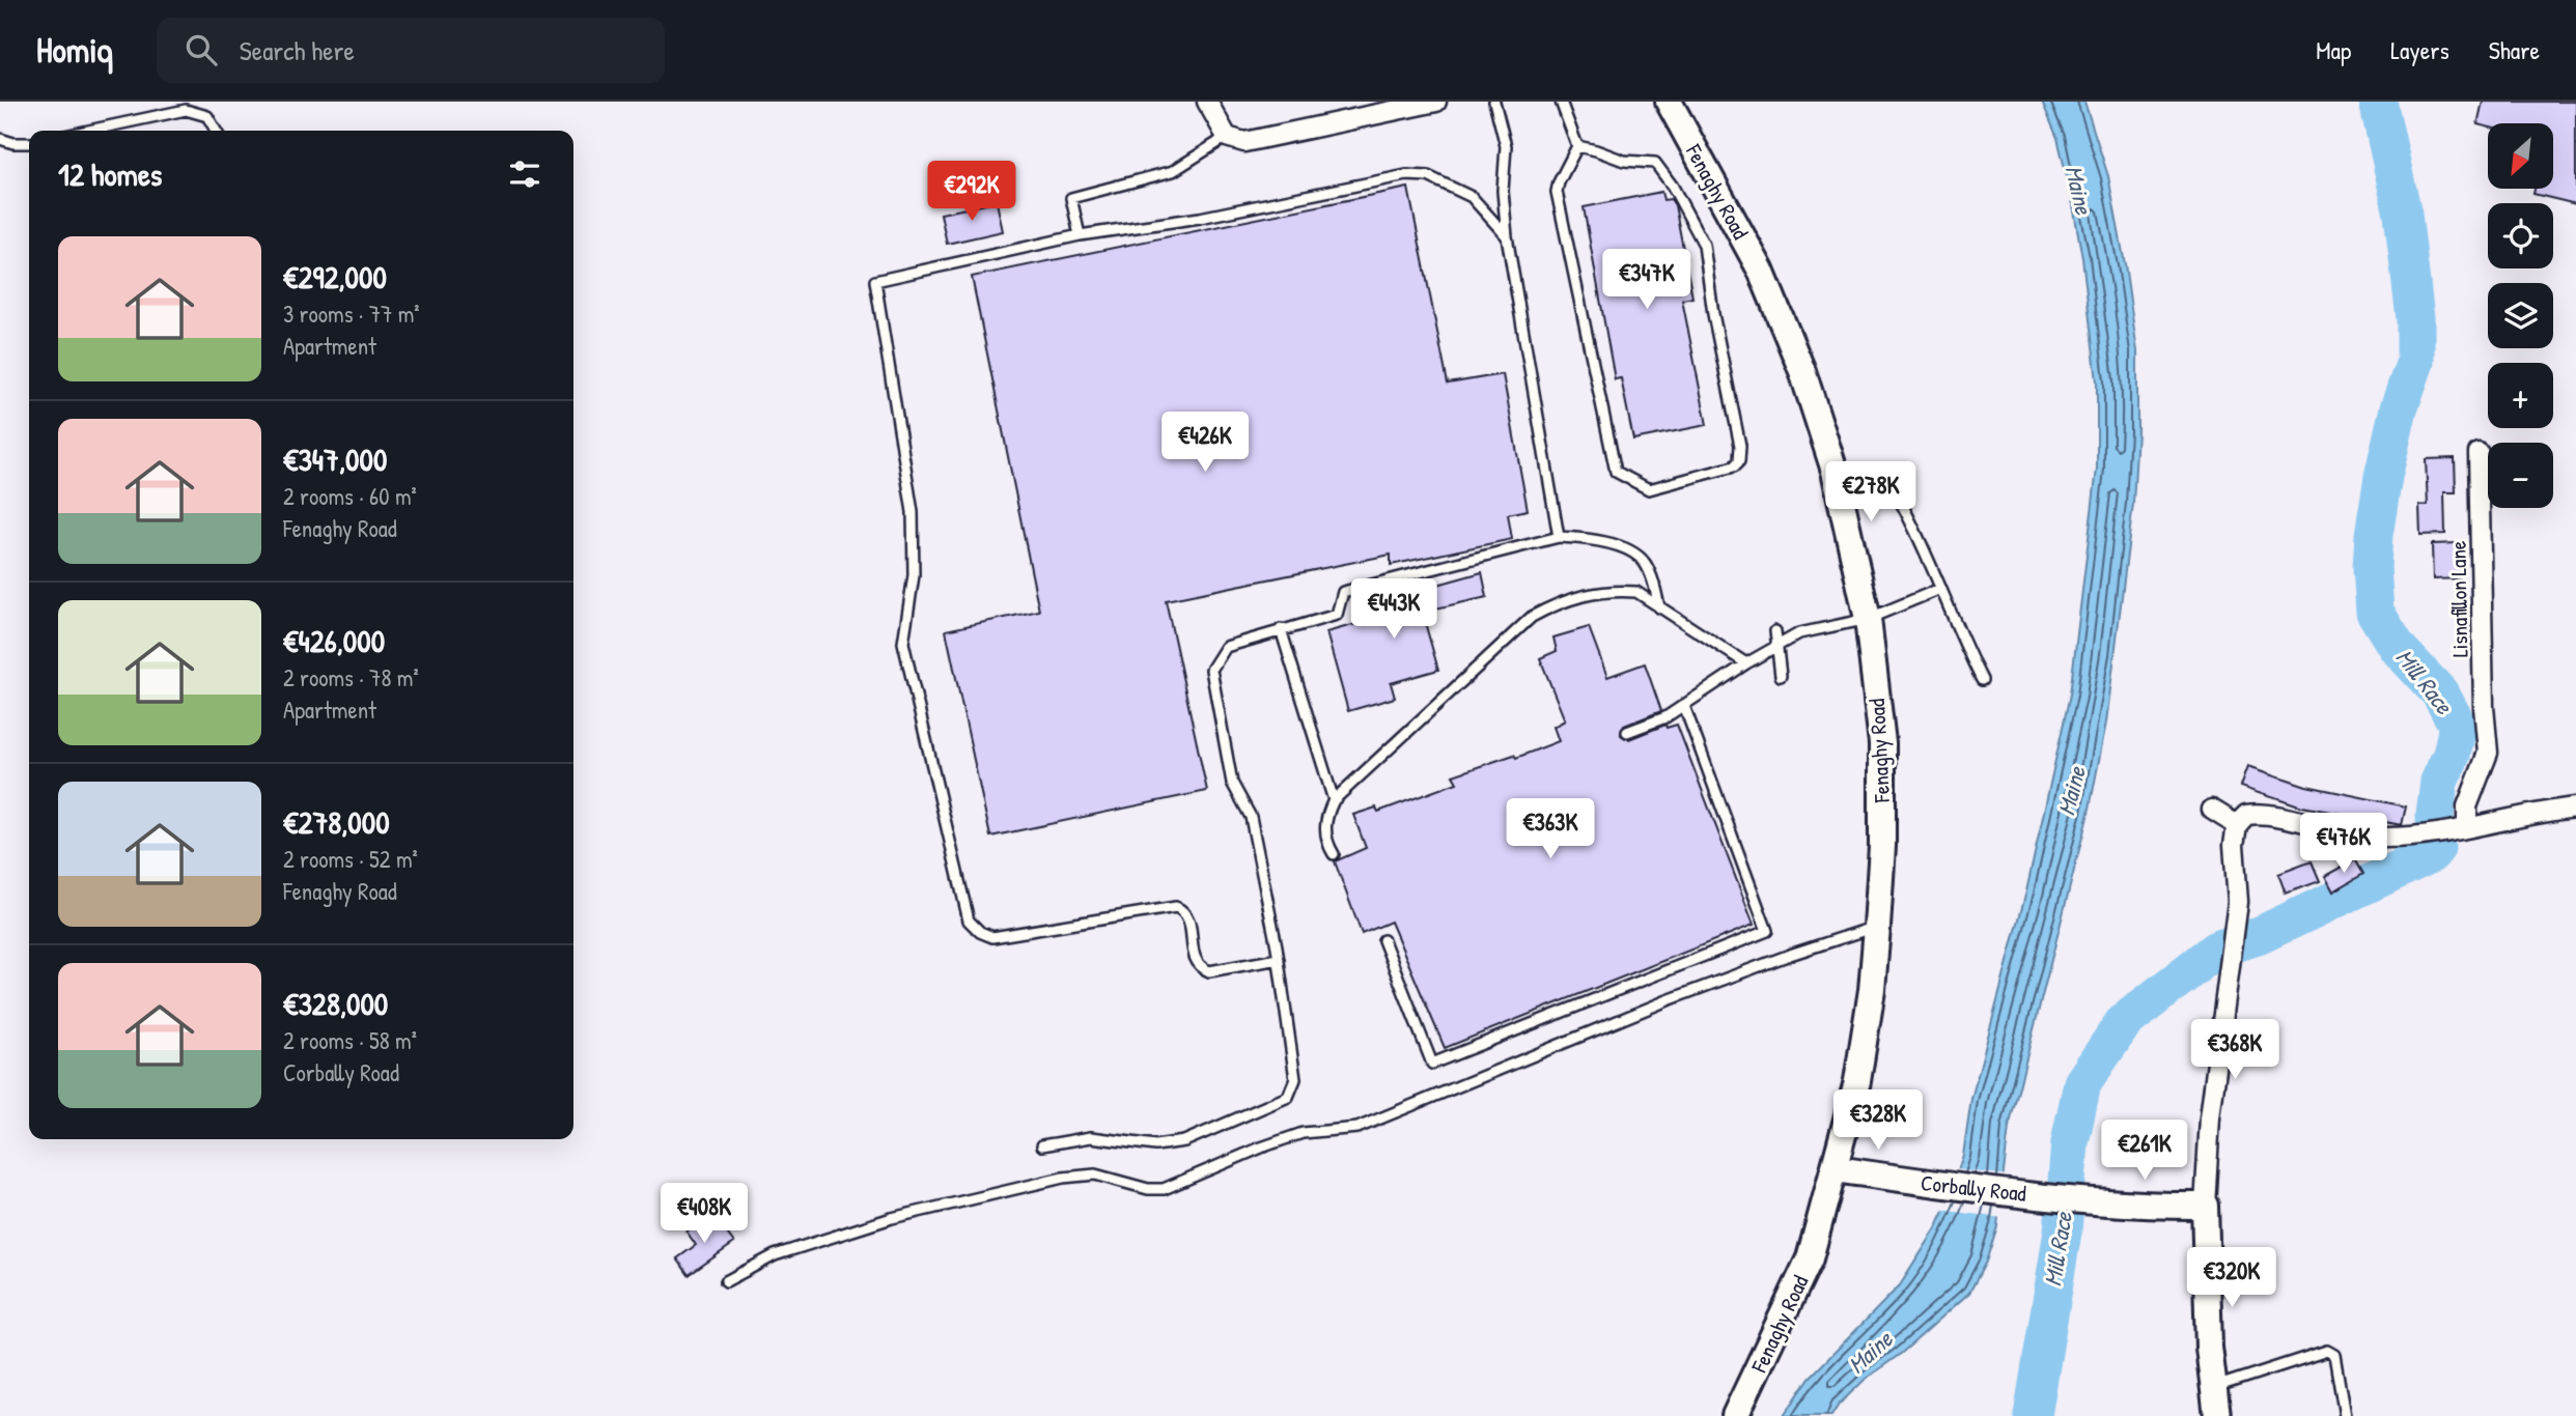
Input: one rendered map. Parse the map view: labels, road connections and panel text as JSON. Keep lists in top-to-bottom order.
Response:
{
  "streets": {
    "street": ["Fenaghy Road", "Lisnafillon Lane", "Corbally Road"]
  },
  "crossings": [
    ["Fenaghy Road", "Corbally Road"]
  ],
  "water": ["Maine", "Mill Race"],
  "north": "bottom left",
  "page": {
    "header": "Homiq",
    "search": "Search here",
    "nav": ["Map", "Layers", "Share"],
    "map_buttons": ["+", "−"],
    "heading": "12 homes",
    "price": [
      "€292K",
      "€347K",
      "€426K",
      "€278K",
      "€443K",
      "€363K",
      "€476K",
      "€368K",
      "€328K",
      "€261K",
      "€408K",
      "€320K"
    ],
    "list": [
      {
        "name": "€292,000",
        "note": "3 rooms · 77 m² · Apartment"
      },
      {
        "name": "€347,000",
        "note": "2 rooms · 60 m² · Fenaghy Road"
      },
      {
        "name": "€426,000",
        "note": "2 rooms · 78 m² · Apartment"
      },
      {
        "name": "€278,000",
        "note": "2 rooms · 52 m² · Fenaghy Road"
      },
      {
        "name": "€328,000",
        "note": "2 rooms · 58 m² · Corbally Road"
      }
    ]
  }
}
